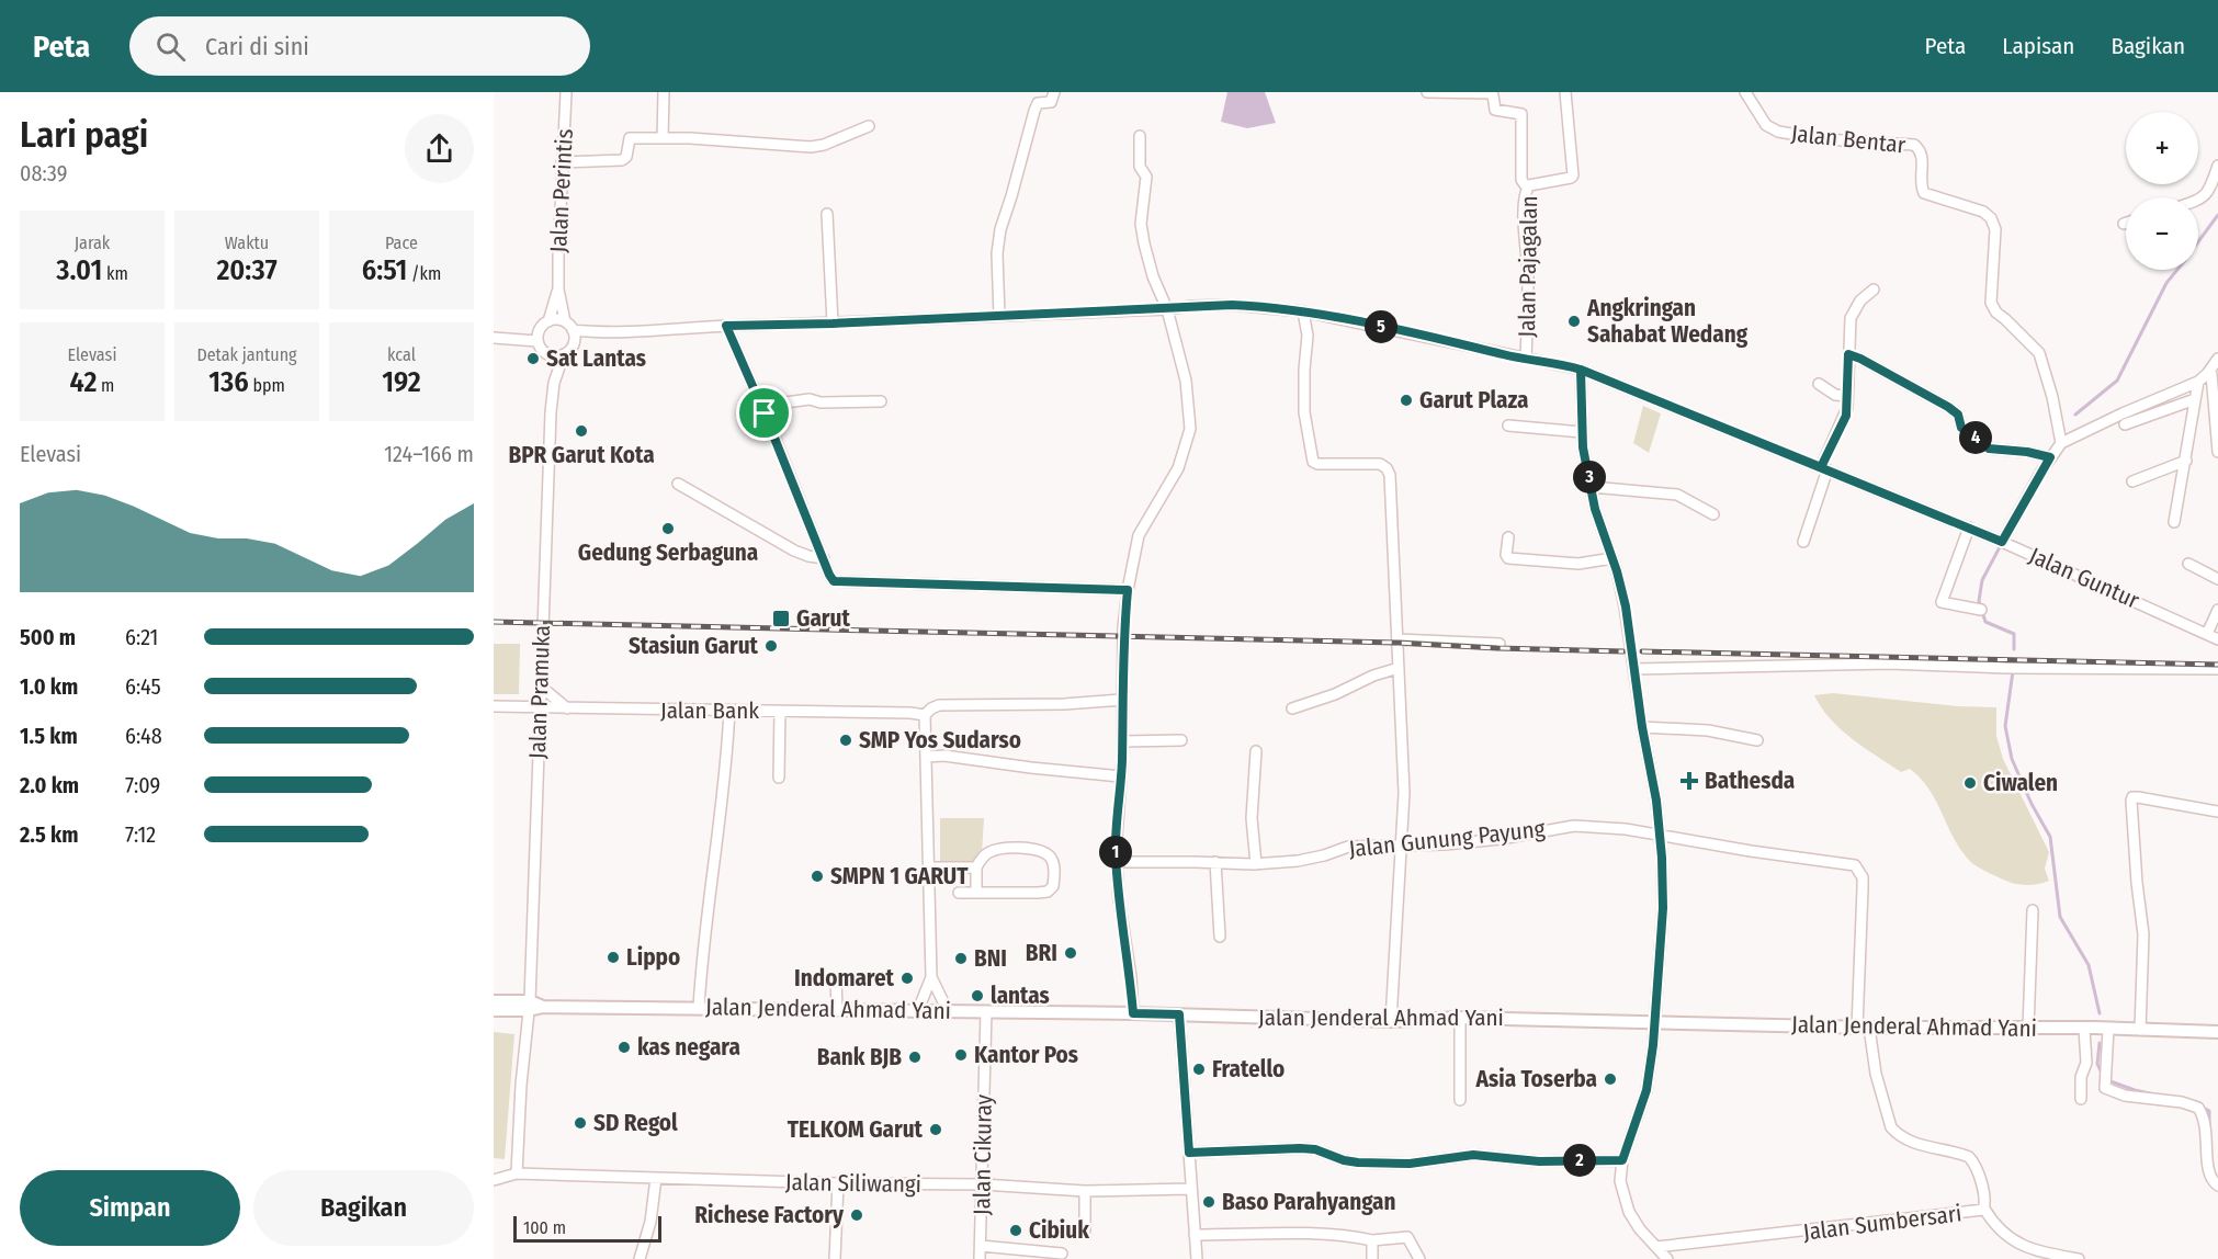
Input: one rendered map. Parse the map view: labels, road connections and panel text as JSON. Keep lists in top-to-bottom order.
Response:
{
  "streets": {
    "main road": ["Jalan Jenderal Ahmad Yani"],
    "street": [
      "Jalan Bentar",
      "Jalan Perintis",
      "Jalan Pajagalan",
      "Jalan Guntur",
      "Jalan Pramuka",
      "Jalan Bank",
      "Jalan Gunung Payung",
      "Jalan Cikuray",
      "Jalan Siliwangi",
      "Jalan Sumbersari"
    ]
  },
  "crossings": [
    ["Jalan Perintis", "Jalan Guntur"],
    ["Jalan Perintis", "Jalan Pramuka"],
    ["Jalan Pajagalan", "Jalan Guntur"],
    ["Jalan Guntur", "Jalan Pramuka"],
    ["Jalan Pramuka", "Jalan Bank"],
    ["Jalan Pramuka", "Jalan Jenderal Ahmad Yani"],
    ["Jalan Pramuka", "Jalan Siliwangi"],
    ["Jalan Gunung Payung", "Jalan Jenderal Ahmad Yani"],
    ["Jalan Gunung Payung", "Jalan Sumbersari"],
    ["Jalan Jenderal Ahmad Yani", "Jalan Cikuray"],
    ["Jalan Jenderal Ahmad Yani", "Jalan Sumbersari"],
    ["Jalan Cikuray", "Jalan Siliwangi"]
  ],
  "places": {
    "other": [
      "Angkringan Sahabat Wedang",
      "Sat Lantas",
      "Garut Plaza",
      "BPR Garut Kota",
      "Gedung Serbaguna",
      "Stasiun Garut",
      "SMP Yos Sudarso",
      "Ciwalen",
      "SMPN 1 GARUT",
      "BRI",
      "Lippo",
      "BNI",
      "Indomaret",
      "lantas",
      "kas negara",
      "Kantor Pos",
      "Bank BJB",
      "Fratello",
      "Asia Toserba",
      "SD Regol",
      "TELKOM Garut",
      "Baso Parahyangan",
      "Richese Factory",
      "Cibiuk"
    ],
    "transit": ["Garut"],
    "health": ["Bathesda"]
  },
  "scale_bar": "100 m",
  "page": {
    "header": "Peta",
    "search": "Cari di sini",
    "nav": ["Peta", "Lapisan", "Bagikan"],
    "heading": ["Lari pagi", "08:39"],
    "map_buttons": ["+", "−"],
    "stats": [
      ["Jarak", "3.01 km"],
      ["Waktu", "20:37"],
      ["Pace", "6:51 /km"],
      ["Elevasi", "42 m"],
      ["Detak jantung", "136 bpm"],
      ["kcal", "192"]
    ],
    "pins": [
      "5",
      "4",
      "3",
      "1",
      "2"
    ],
    "chart": ["Elevasi", "124–166 m"],
    "list": [
      {
        "name": "500 m",
        "note": "6:21"
      },
      {
        "name": "1.0 km",
        "note": "6:45"
      },
      {
        "name": "1.5 km",
        "note": "6:48"
      },
      {
        "name": "2.0 km",
        "note": "7:09"
      },
      {
        "name": "2.5 km",
        "note": "7:12"
      }
    ],
    "buttons": ["Simpan", "Bagikan"],
    "scale": "100 m"
  }
}
